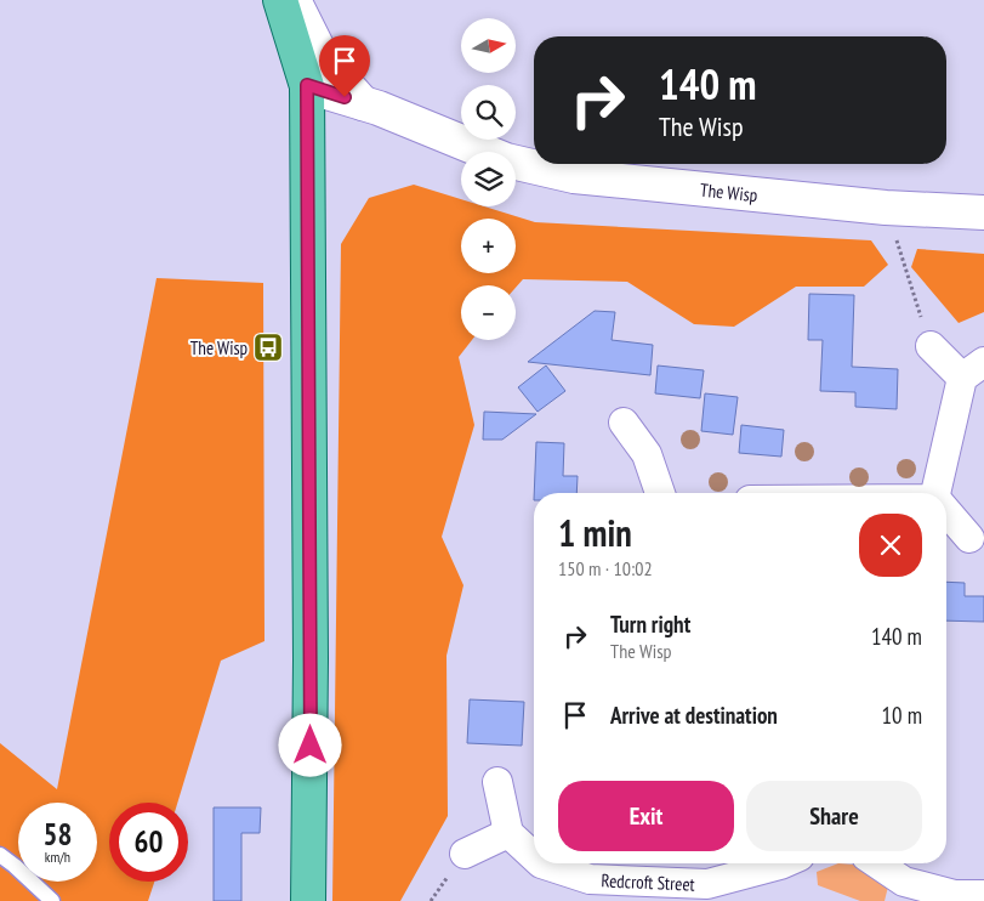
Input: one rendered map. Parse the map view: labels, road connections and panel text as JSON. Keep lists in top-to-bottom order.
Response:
{
  "streets": {
    "street": ["The Wisp", "Redcroft Street"]
  },
  "places": {
    "bus stop": ["The Wisp"]
  },
  "north": "right",
  "page": {
    "map_buttons": ["+", "−"],
    "turn": ["140 m", "The Wisp"],
    "heading": ["1 min", "150 m · 10:02"],
    "list": [
      {
        "name": "Turn right",
        "note": "The Wisp",
        "value": "140 m"
      },
      {
        "name": "Arrive at destination",
        "value": "10 m"
      }
    ],
    "buttons": ["Exit", "Share"],
    "speed": "58 km/h",
    "limit": "60"
  }
}
